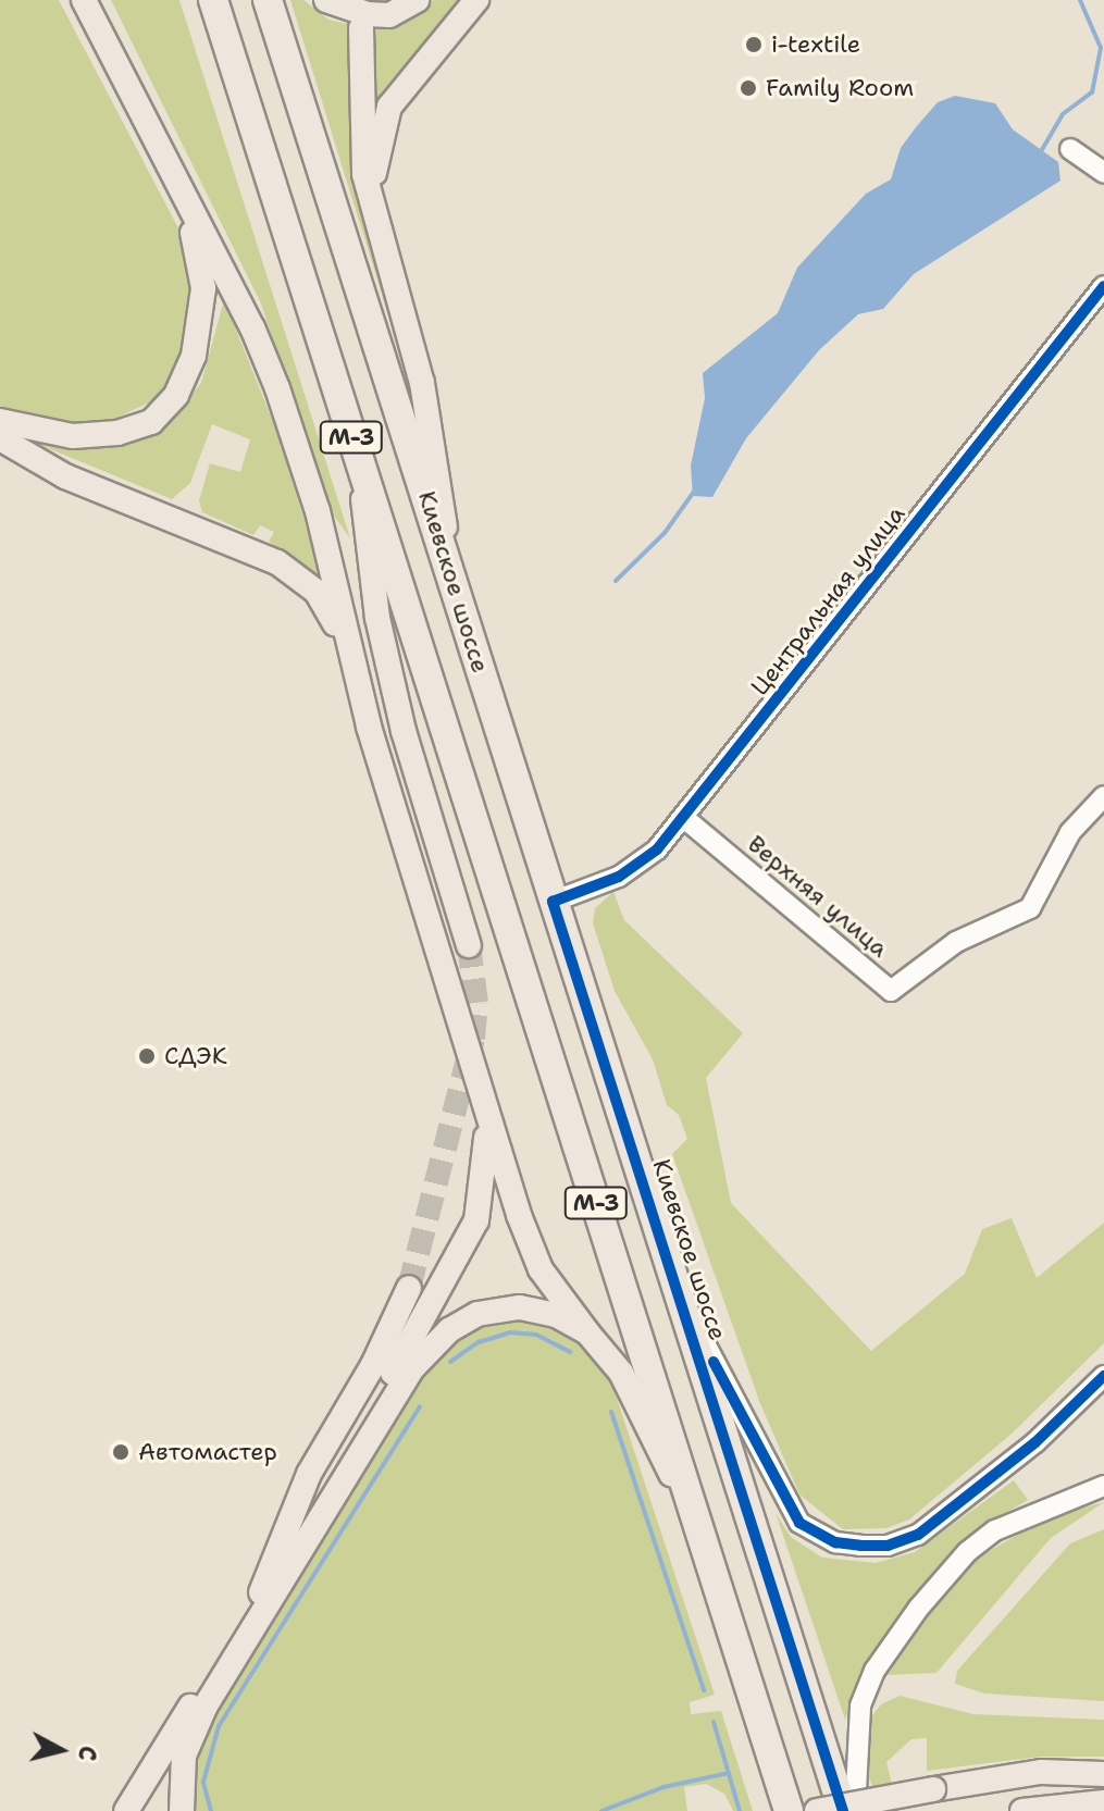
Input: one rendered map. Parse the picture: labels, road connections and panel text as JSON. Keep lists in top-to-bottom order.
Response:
{
  "streets": {
    "highway": ["М-3", "Киевское шоссе"],
    "street": ["Центральная улица", "Верхняя улица"]
  },
  "crossings": [
    ["Киевское шоссе", "Центральная улица"],
    ["Центральная улица", "Верхняя улица"]
  ],
  "places": [
    "i-textile",
    "Family Room",
    "СДЭК",
    "Автомастер"
  ],
  "north": "right"
}
